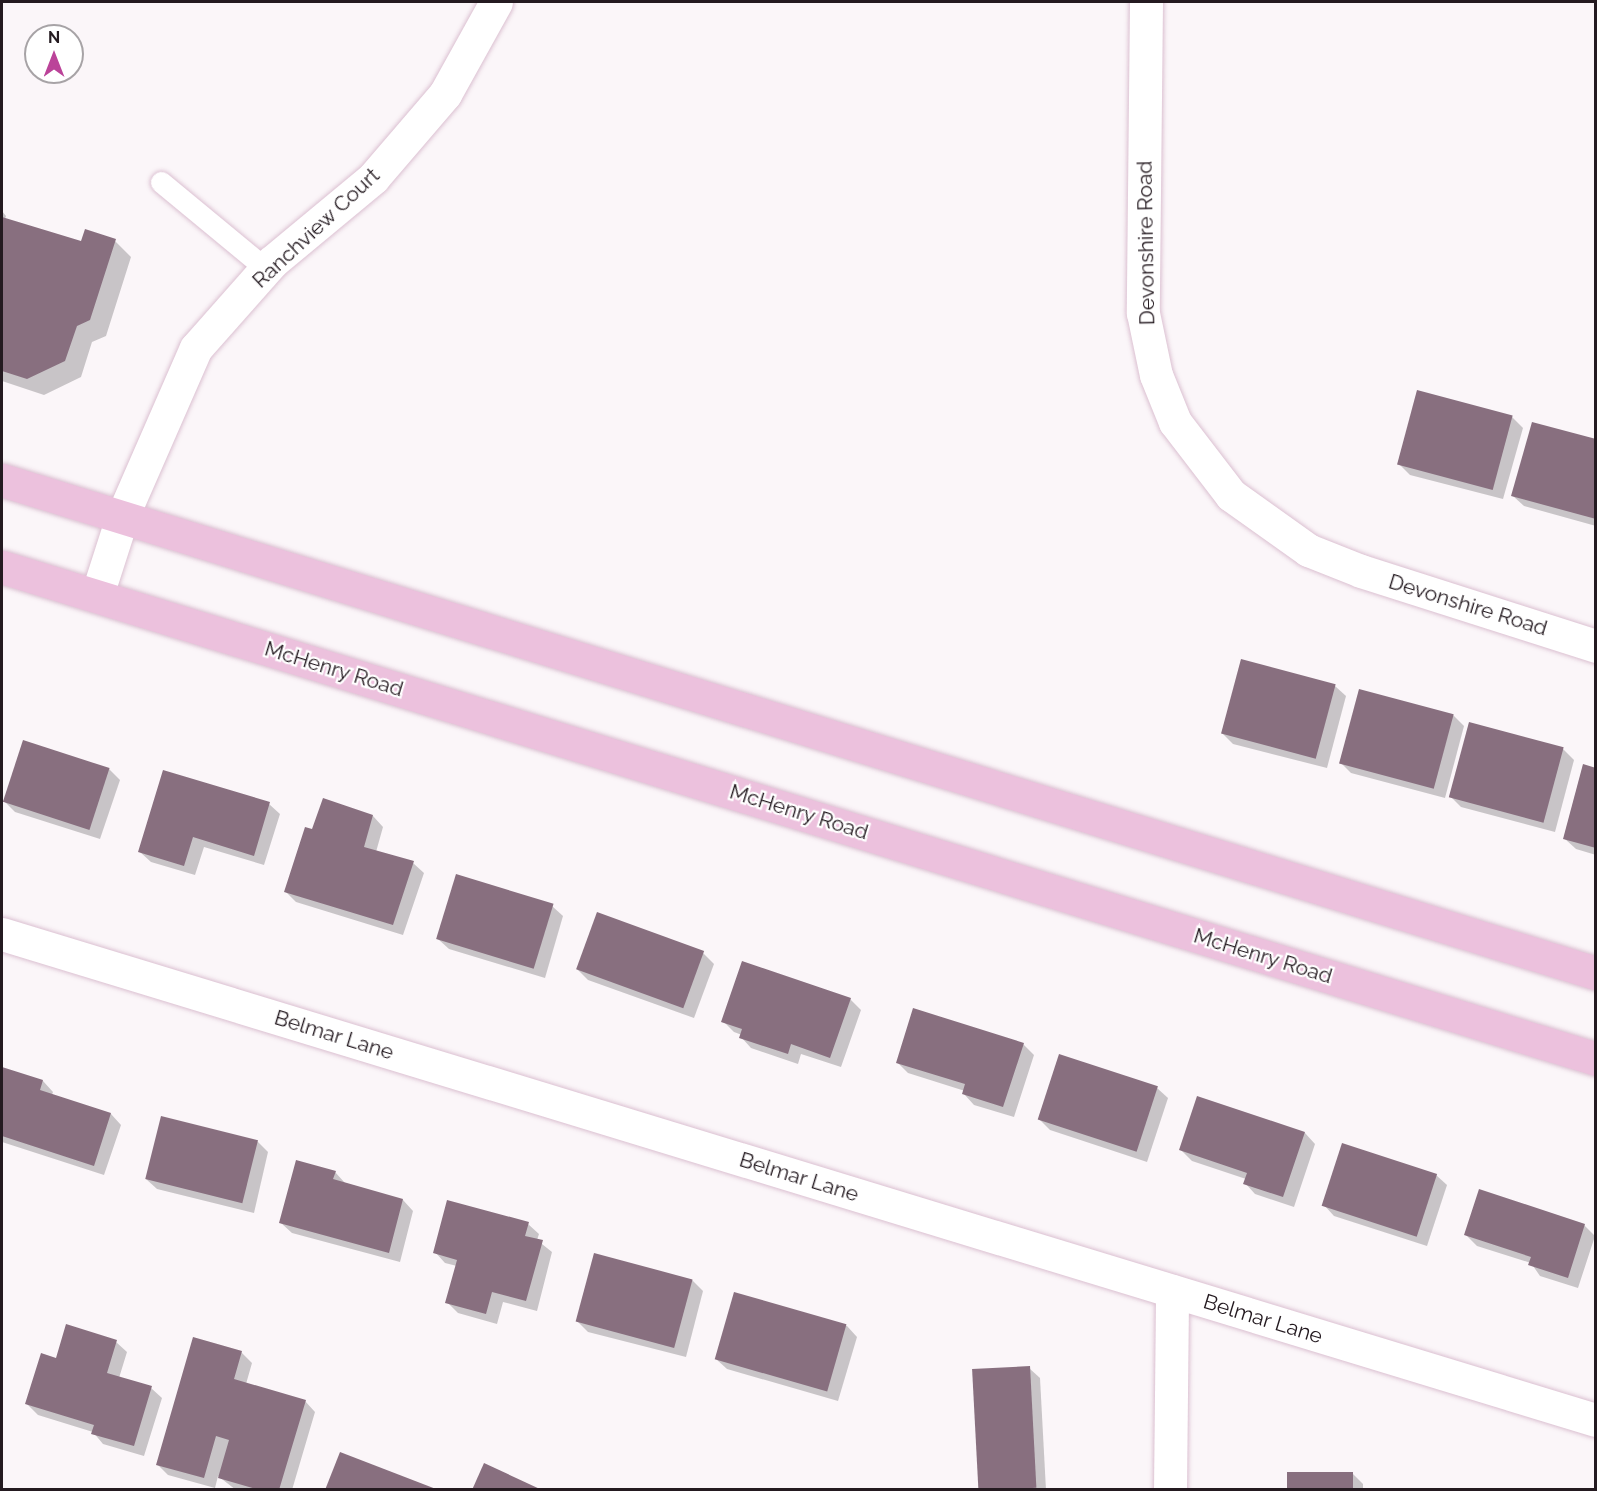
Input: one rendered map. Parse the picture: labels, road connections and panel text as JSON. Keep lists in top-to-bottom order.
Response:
{
  "streets": {
    "main road": ["McHenry Road"],
    "street": ["Ranchview Court", "Devonshire Road", "Belmar Lane"]
  },
  "crossings": [
    ["Ranchview Court", "McHenry Road"]
  ],
  "north": "top"
}
